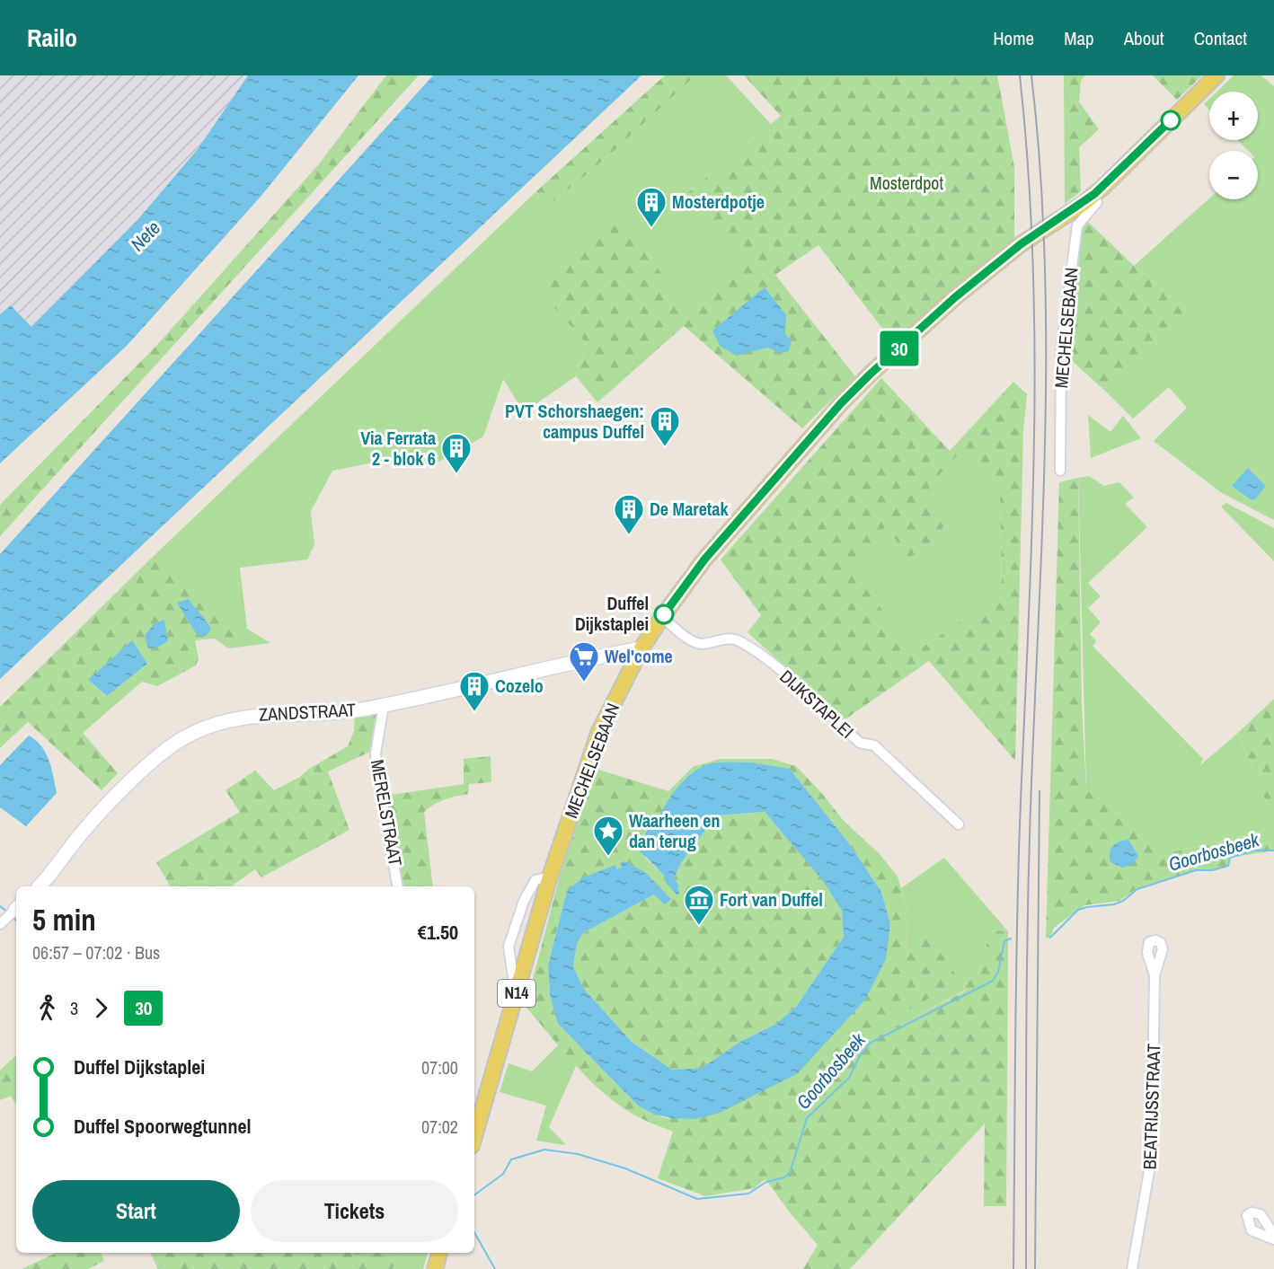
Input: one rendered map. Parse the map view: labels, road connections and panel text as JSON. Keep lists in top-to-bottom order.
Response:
{
  "streets": {
    "main road": ["MECHELSEBAAN", "N14"],
    "street": [
      "DIJKSTAPLEI",
      "ZANDSTRAAT",
      "MERELSTRAAT",
      "BEATRIJSSTRAAT"
    ]
  },
  "crossings": [
    ["MECHELSEBAAN", "DIJKSTAPLEI"],
    ["MECHELSEBAAN", "ZANDSTRAAT"],
    ["ZANDSTRAAT", "MERELSTRAAT"]
  ],
  "water": ["Nete", "Goorbosbeek"],
  "parks": ["Mosterdpot"],
  "places": {
    "building": [
      "Mosterdpotje",
      "PVT Schorshaegen: campus Duffel",
      "Via Ferrata 2 - blok 6",
      "De Maretak",
      "Cozelo"
    ],
    "other": ["Duffel Dijkstaplei"],
    "supermarket": ["Wel'come"],
    "place": ["Waarheen en dan terug"],
    "museum": ["Fort van Duffel"]
  },
  "lines": ["bus line 30"],
  "page": {
    "header": "Railo",
    "nav": [
      "Home",
      "Map",
      "About",
      "Contact"
    ],
    "on_map": "30",
    "map_buttons": ["+", "−"],
    "heading": ["5 min", "06:57 – 07:02 · Bus", "€1.50"],
    "legs": ["3", "30"],
    "list": [
      {
        "name": "Duffel Dijkstaplei",
        "value": "07:00"
      },
      {
        "name": "Duffel Spoorwegtunnel",
        "value": "07:02"
      }
    ],
    "buttons": ["Start", "Tickets"]
  }
}
